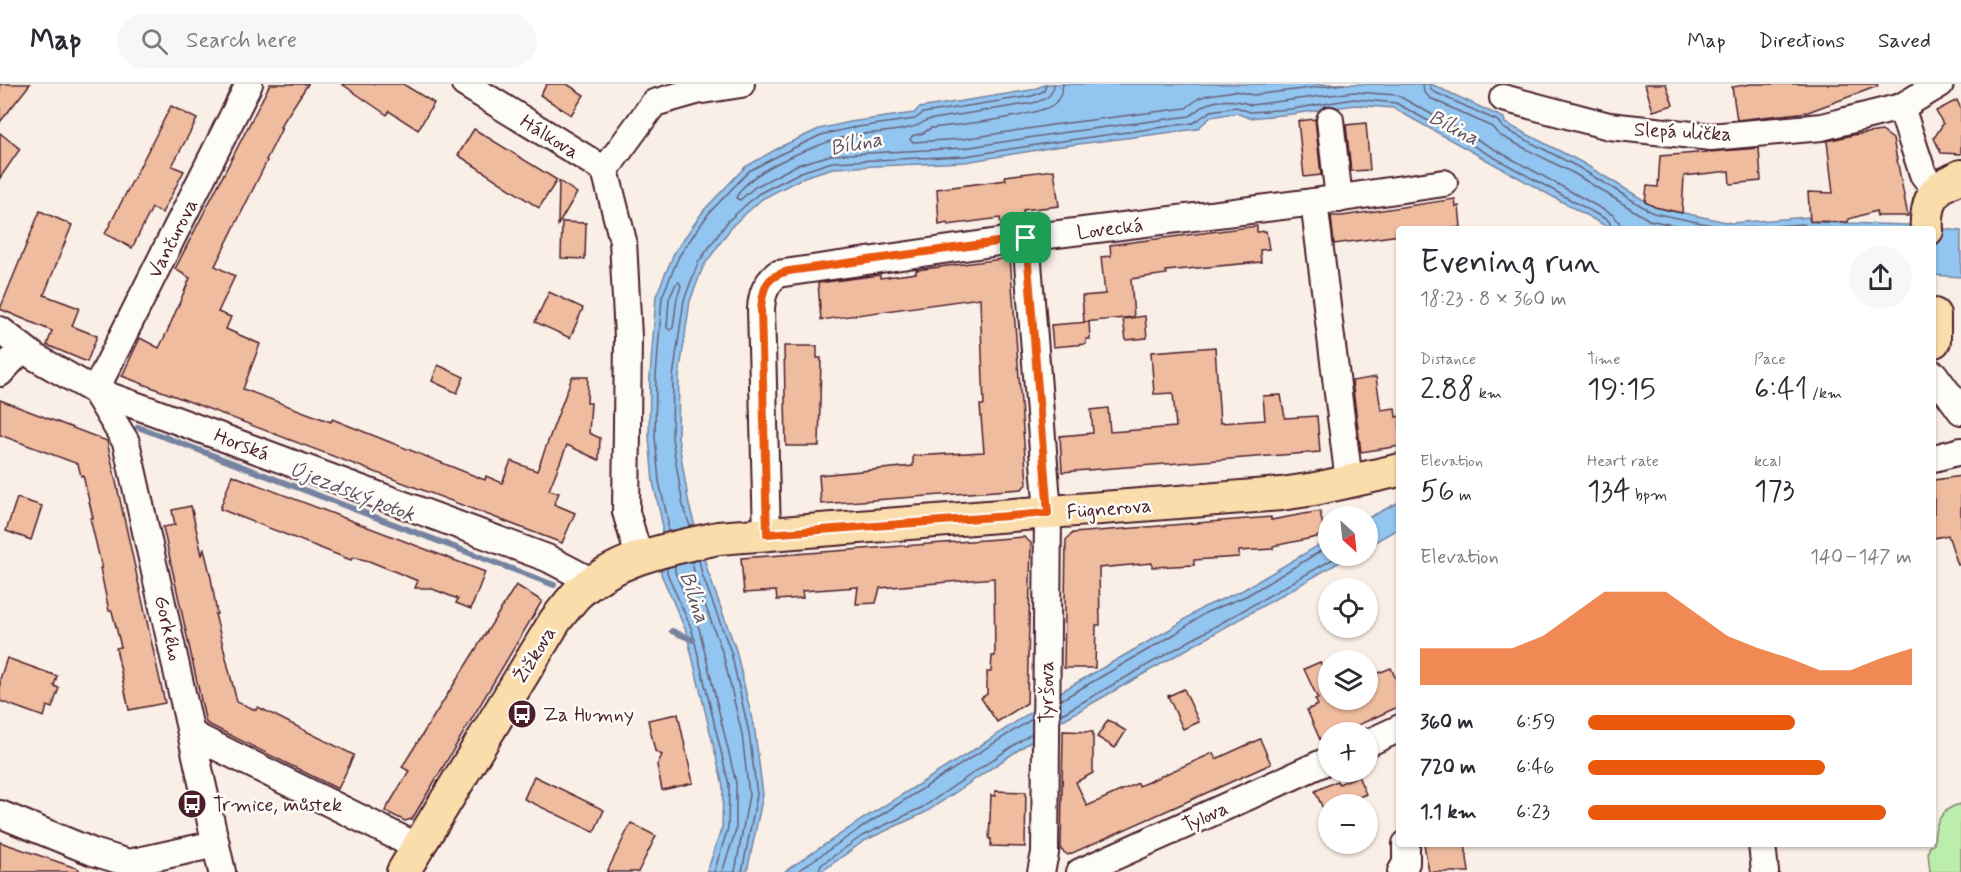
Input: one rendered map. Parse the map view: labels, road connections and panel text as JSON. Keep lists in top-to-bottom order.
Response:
{
  "streets": {
    "main road": ["Fügnerova", "Žižkova"],
    "street": [
      "Slepá ulička",
      "Hálkova",
      "Lovecká",
      "Vančurova",
      "Horská",
      "Gorkého",
      "Tyršova",
      "Tylova"
    ]
  },
  "crossings": [
    ["Lovecká", "Fügnerova"],
    ["Lovecká", "Tyršova"],
    ["Vančurova", "Horská"],
    ["Vančurova", "Gorkého"],
    ["Horská", "Gorkého"],
    ["Horská", "Žižkova"],
    ["Fügnerova", "Žižkova"],
    ["Fügnerova", "Tyršova"]
  ],
  "water": ["Bílina", "Újezdský potok"],
  "places": {
    "bus stop": ["Za Humny", "Trmice, můstek"]
  },
  "north": "bottom right",
  "page": {
    "header": "Map",
    "search": "Search here",
    "nav": ["Map", "Directions", "Saved"],
    "heading": ["Evening run", "18:23 · 8 × 360 m"],
    "stats": [
      ["Distance", "2.88 km"],
      ["Time", "19:15"],
      ["Pace", "6:41 /km"],
      ["Elevation", "56 m"],
      ["Heart rate", "134 bpm"],
      ["kcal", "173"]
    ],
    "map_buttons": ["+", "−"],
    "chart": ["Elevation", "140–147 m"],
    "list": [
      {
        "name": "360 m",
        "note": "6:59"
      },
      {
        "name": "720 m",
        "note": "6:46"
      },
      {
        "name": "1.1 km",
        "note": "6:23"
      }
    ]
  }
}
